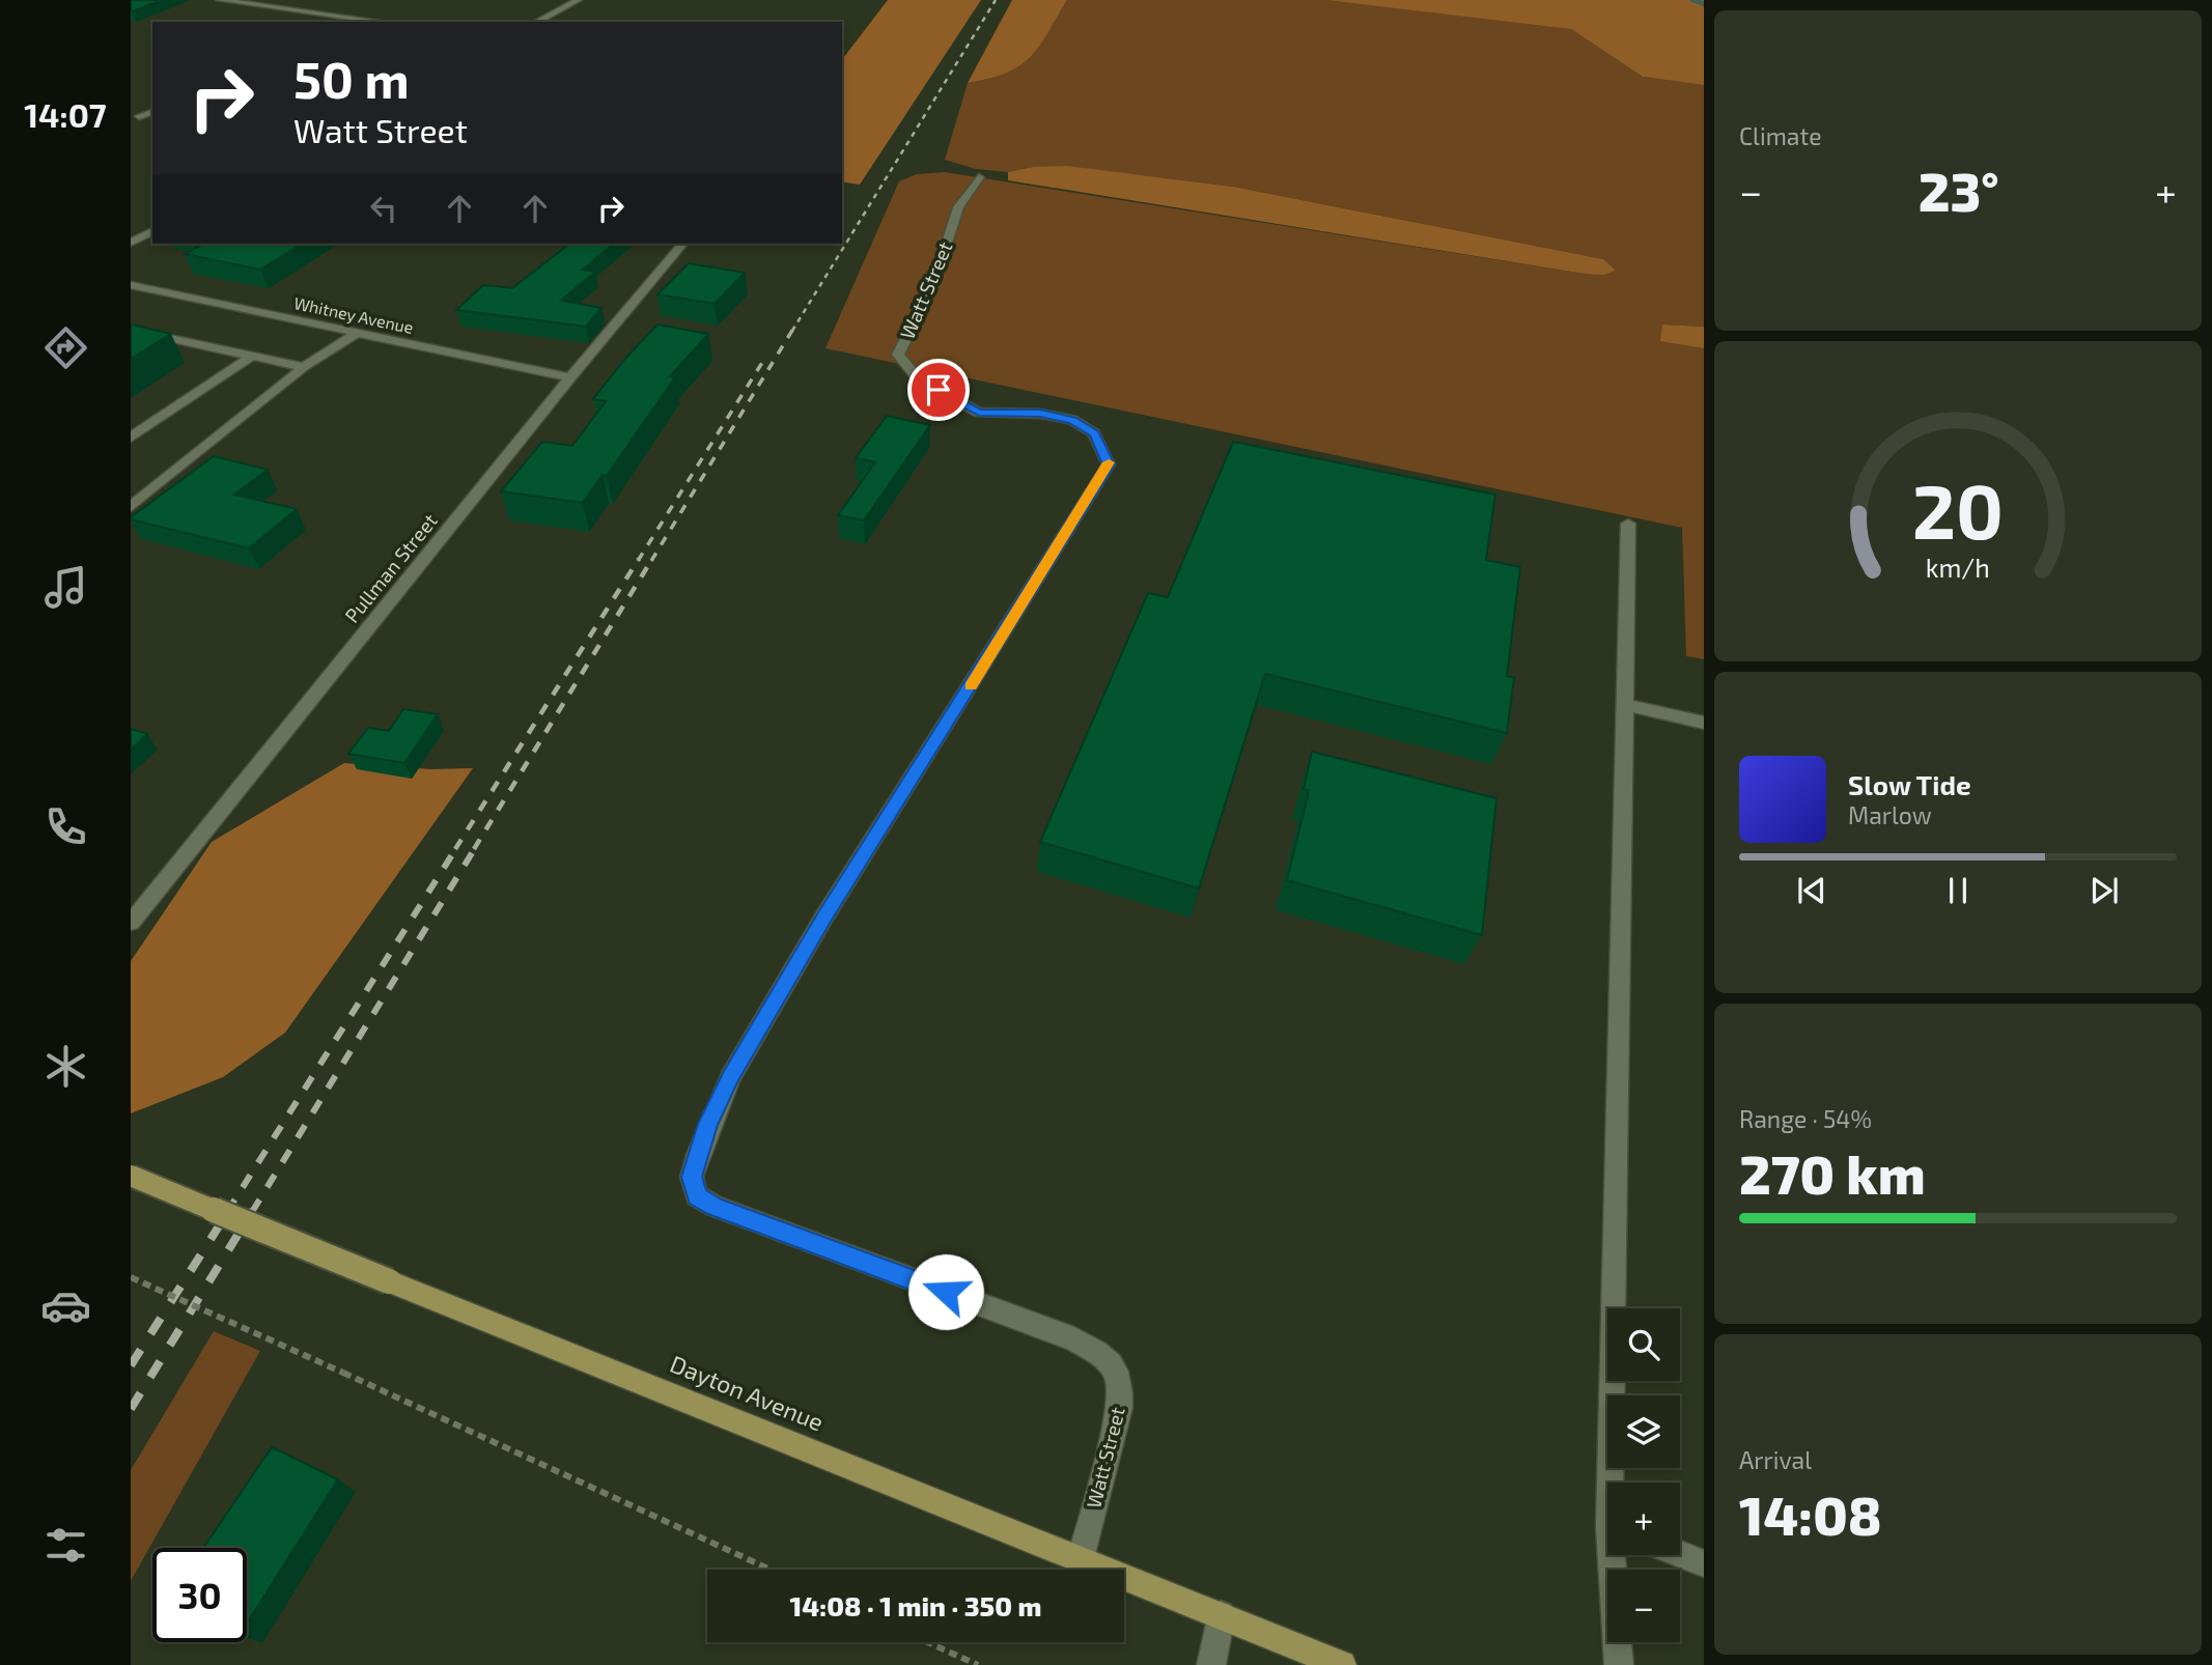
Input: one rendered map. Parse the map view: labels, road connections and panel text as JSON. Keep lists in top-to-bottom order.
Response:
{
  "streets": {
    "main road": ["Dayton Avenue"],
    "street": ["Watt Street", "Whitney Avenue", "Pullman Street"]
  },
  "crossings": [
    ["Watt Street", "Dayton Avenue"],
    ["Whitney Avenue", "Pullman Street"]
  ],
  "page": {
    "tabs": "14:07",
    "tile": [
      "Climate",
      ["Range · 54%", "270 km"],
      ["Arrival", "14:08"]
    ],
    "turn": ["50 m", "Watt Street"],
    "heat": ["−", "23°", "+"],
    "song": ["Slow Tide", "Marlow"],
    "map_buttons": ["+", "−"],
    "limit": "30",
    "trip": "14:08 · 1 min · 350 m",
    "gauge": ["20", "km/h"]
  }
}
